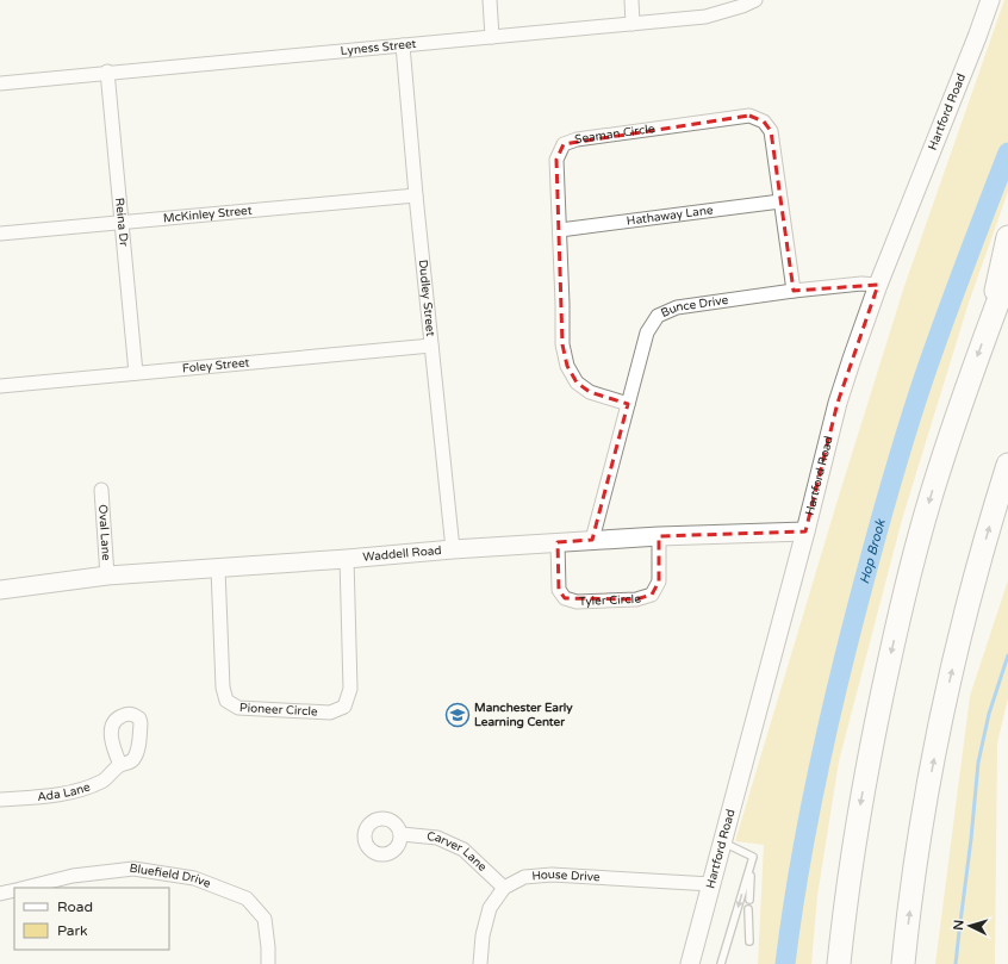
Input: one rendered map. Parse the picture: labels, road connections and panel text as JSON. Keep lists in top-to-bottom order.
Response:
{
  "streets": {
    "main road": ["Hartford Road", "Waddell Road"],
    "street": [
      "Lyness Street",
      "Seaman Circle",
      "McKinley Street",
      "Hathaway Lane",
      "Reina Dr",
      "Dudley Street",
      "Bunce Drive",
      "Foley Street",
      "Oval Lane",
      "Tyler Circle",
      "Pioneer Circle",
      "Ada Lane",
      "Carver Lane",
      "House Drive",
      "Bluefield Drive"
    ]
  },
  "crossings": [
    ["Lyness Street", "Reina Dr"],
    ["Lyness Street", "Dudley Street"],
    ["Hartford Road", "Bunce Drive"],
    ["Hartford Road", "Waddell Road"],
    ["Hartford Road", "House Drive"],
    ["Seaman Circle", "Hathaway Lane"],
    ["Seaman Circle", "Bunce Drive"],
    ["McKinley Street", "Reina Dr"],
    ["McKinley Street", "Dudley Street"],
    ["Reina Dr", "Foley Street"],
    ["Dudley Street", "Foley Street"],
    ["Dudley Street", "Waddell Road"],
    ["Bunce Drive", "Waddell Road"],
    ["Oval Lane", "Waddell Road"],
    ["Waddell Road", "Tyler Circle"],
    ["Waddell Road", "Pioneer Circle"],
    ["Carver Lane", "House Drive"]
  ],
  "water": ["Hop Brook"],
  "places": {
    "school or university": ["Manchester Early Learning Center"]
  },
  "legend": ["Road", "Park"],
  "north": "left"
}
